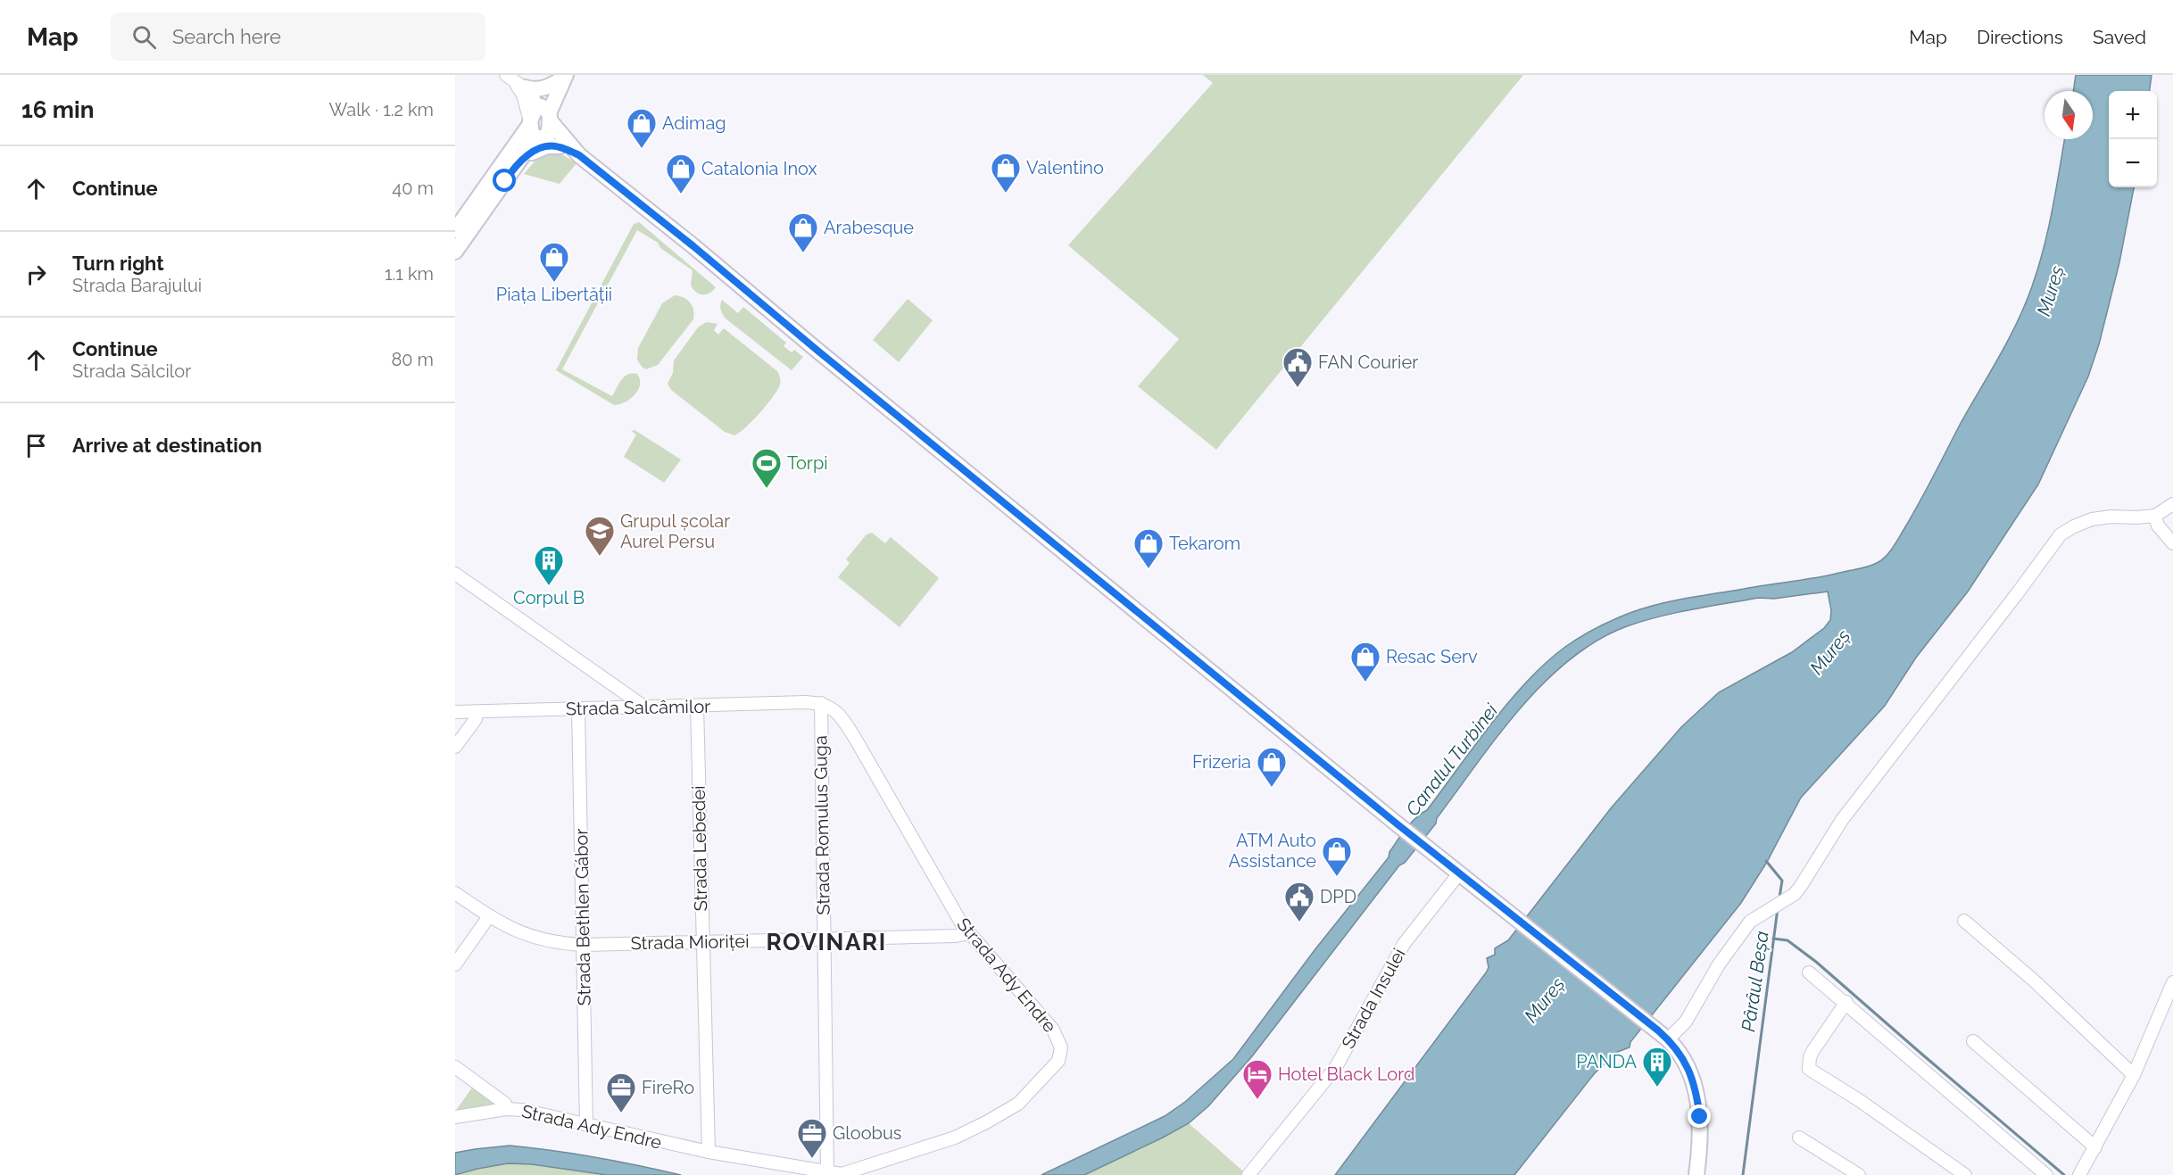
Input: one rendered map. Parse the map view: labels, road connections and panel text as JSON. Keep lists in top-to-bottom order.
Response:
{
  "streets": {
    "street": [
      "Strada Salcâmilor",
      "Strada Romulus Guga",
      "Strada Lebedei",
      "Strada Bethlen Gábor",
      "Strada Mioriței",
      "Strada Ady Endre",
      "Strada Insulei"
    ]
  },
  "crossings": [
    ["Strada Salcâmilor", "Strada Romulus Guga"],
    ["Strada Salcâmilor", "Strada Lebedei"],
    ["Strada Salcâmilor", "Strada Bethlen Gábor"],
    ["Strada Salcâmilor", "Strada Ady Endre"],
    ["Strada Romulus Guga", "Strada Mioriței"],
    ["Strada Romulus Guga", "Strada Ady Endre"],
    ["Strada Lebedei", "Strada Mioriței"],
    ["Strada Lebedei", "Strada Ady Endre"],
    ["Strada Bethlen Gábor", "Strada Mioriței"],
    ["Strada Bethlen Gábor", "Strada Ady Endre"],
    ["Strada Mioriței", "Strada Ady Endre"]
  ],
  "districts": ["ROVINARI"],
  "water": ["Mureș", "Canalul Turbinei", "Pârâul Beșa"],
  "places": {
    "shop": [
      "Adimag",
      "Valentino",
      "Catalonia Inox",
      "Arabesque",
      "Piața Libertății",
      "Tekarom",
      "Resac Serv",
      "Frizeria",
      "ATM Auto Assistance"
    ],
    "public building": ["FAN Courier", "DPD"],
    "sports": ["Torpi"],
    "school or university": ["Grupul școlar Aurel Persu"],
    "building": ["Corpul B", "PANDA"],
    "hotel": ["Hotel Black Lord"],
    "office": ["FireRo", "Gloobus"]
  },
  "north": "bottom",
  "page": {
    "header": "Map",
    "search": "Search here",
    "nav": ["Map", "Directions", "Saved"],
    "heading": ["16 min", "Walk · 1.2 km"],
    "map_buttons": ["+", "−"],
    "list": [
      ["Continue", "40 m"],
      ["Turn right", "Strada Barajului", "1.1 km"],
      ["Continue", "Strada Sălcilor", "80 m"],
      "Arrive at destination"
    ]
  }
}
